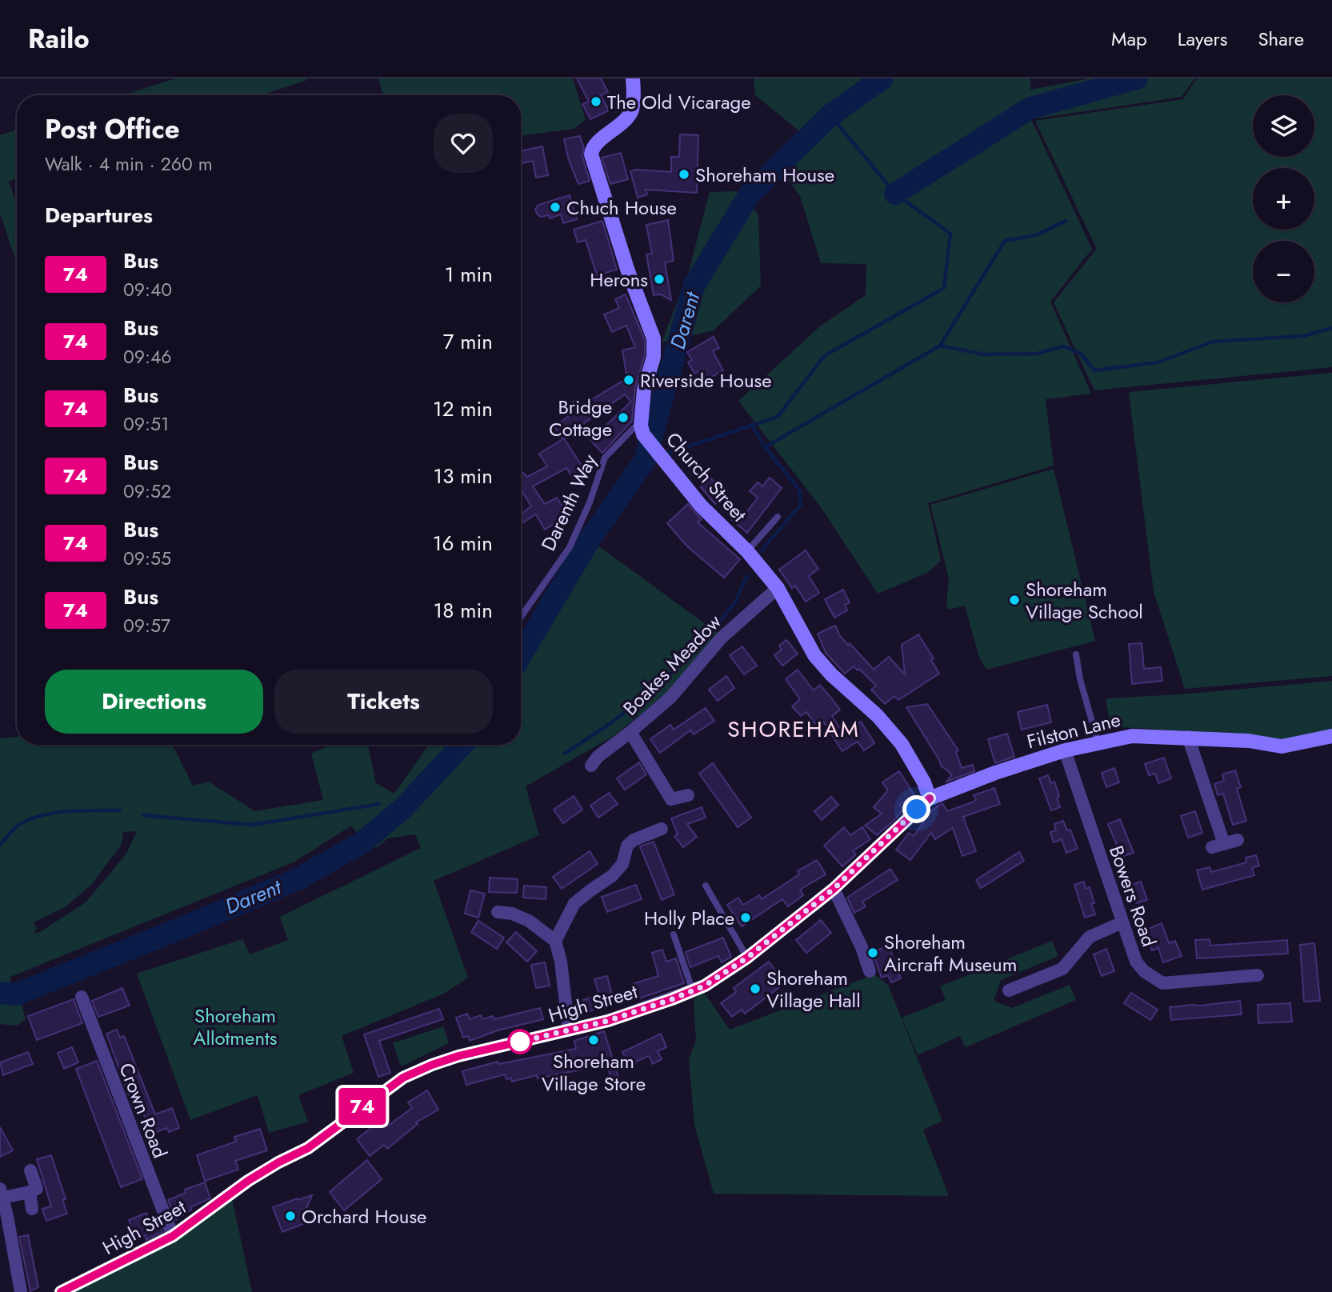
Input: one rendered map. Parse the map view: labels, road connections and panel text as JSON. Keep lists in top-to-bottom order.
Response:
{
  "streets": {
    "street": [
      "Church Street",
      "Boakes Meadow",
      "Filston Lane",
      "Bowers Road",
      "High Street",
      "Crown Road"
    ],
    "lane": ["Darenth Way"]
  },
  "crossings": [
    ["Church Street", "Darenth Way"],
    ["Church Street", "Boakes Meadow"],
    ["Church Street", "Filston Lane"],
    ["Church Street", "High Street"],
    ["Filston Lane", "Bowers Road"],
    ["Filston Lane", "High Street"],
    ["High Street", "Crown Road"]
  ],
  "districts": ["SHOREHAM"],
  "water": ["Darent"],
  "parks": ["Shoreham Allotments"],
  "places": [
    "The Old Vicarage",
    "Shoreham House",
    "Chuch House",
    "Herons",
    "Riverside House",
    "Bridge Cottage",
    "Shoreham Village School",
    "Holly Place",
    "Shoreham Aircraft Museum",
    "Shoreham Village Hall",
    "Shoreham Village Store",
    "Orchard House"
  ],
  "lines": ["bus line 74"],
  "page": {
    "header": "Railo",
    "nav": ["Map", "Layers", "Share"],
    "on_map": "74",
    "map_buttons": ["+", "−"],
    "heading": [
      ["Post Office", "Walk · 4 min · 260 m"],
      "Departures"
    ],
    "list": [
      {
        "mark": "74",
        "name": "Bus",
        "note": "09:40",
        "value": "1 min"
      },
      {
        "mark": "74",
        "name": "Bus",
        "note": "09:46",
        "value": "7 min"
      },
      {
        "mark": "74",
        "name": "Bus",
        "note": "09:51",
        "value": "12 min"
      },
      {
        "mark": "74",
        "name": "Bus",
        "note": "09:52",
        "value": "13 min"
      },
      {
        "mark": "74",
        "name": "Bus",
        "note": "09:55",
        "value": "16 min"
      },
      {
        "mark": "74",
        "name": "Bus",
        "note": "09:57",
        "value": "18 min"
      }
    ],
    "buttons": ["Directions", "Tickets"]
  }
}
